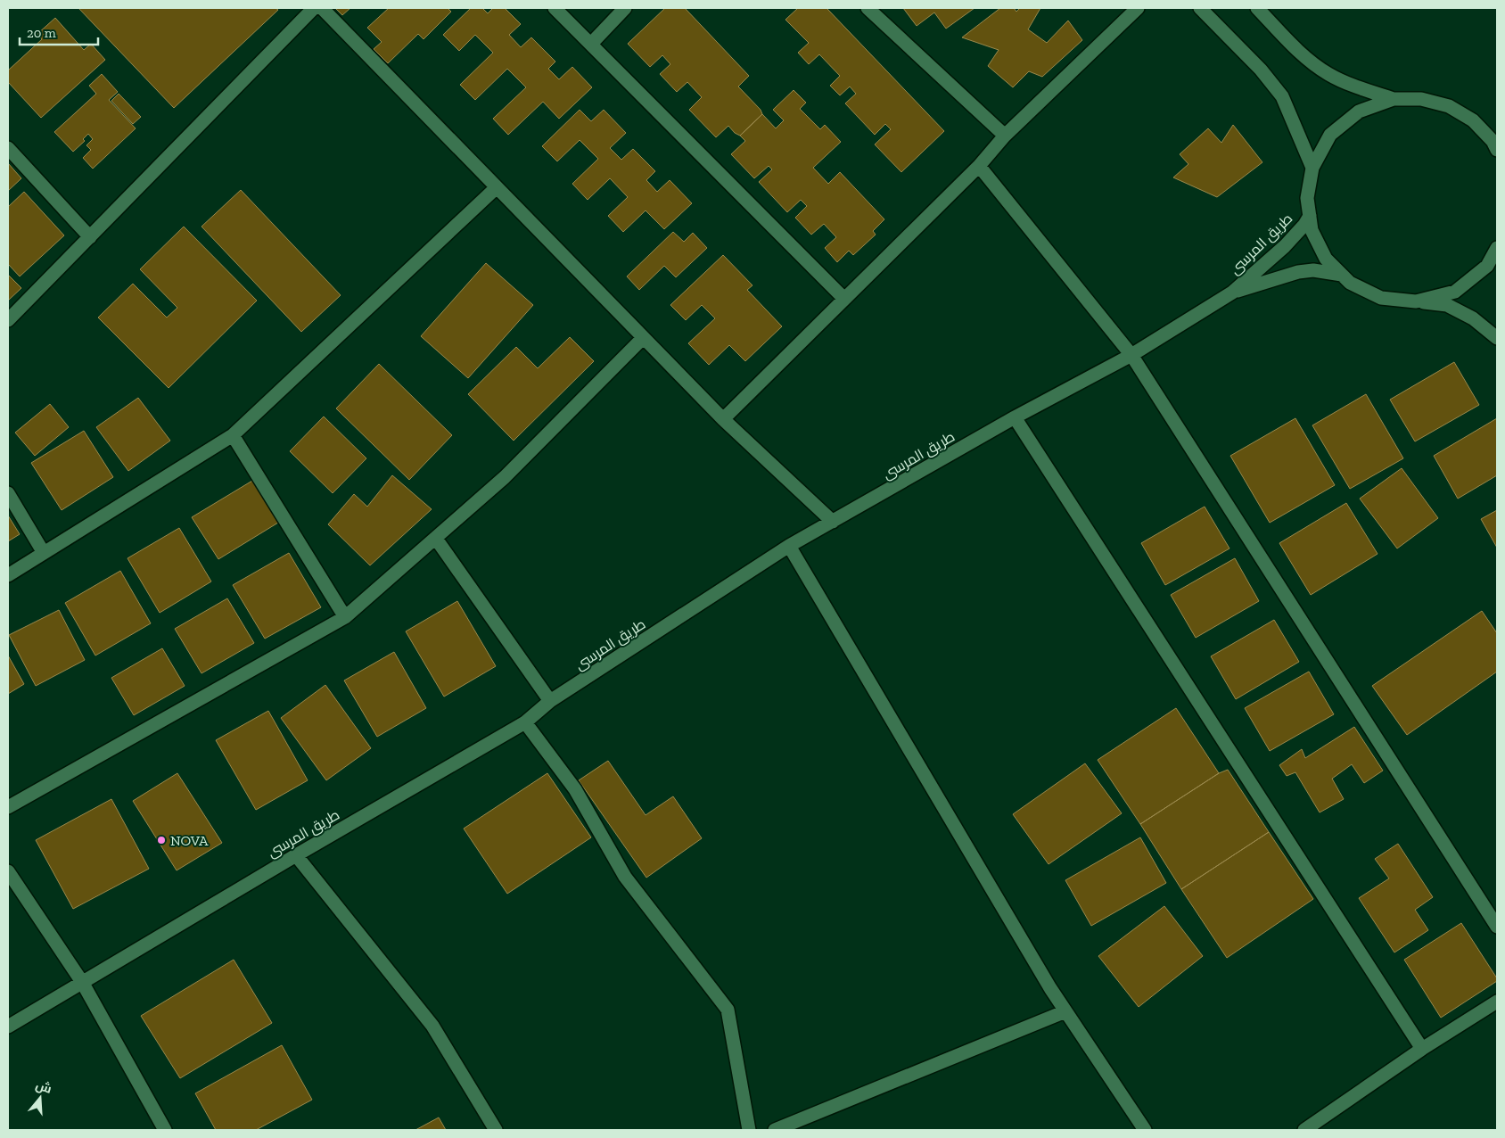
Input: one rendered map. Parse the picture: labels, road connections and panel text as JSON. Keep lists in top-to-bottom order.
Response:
{
  "streets": {
    "street": ["طريق المرسى"]
  },
  "places": ["NOVA"],
  "scale_bar": "20 m",
  "north": "top"
}
